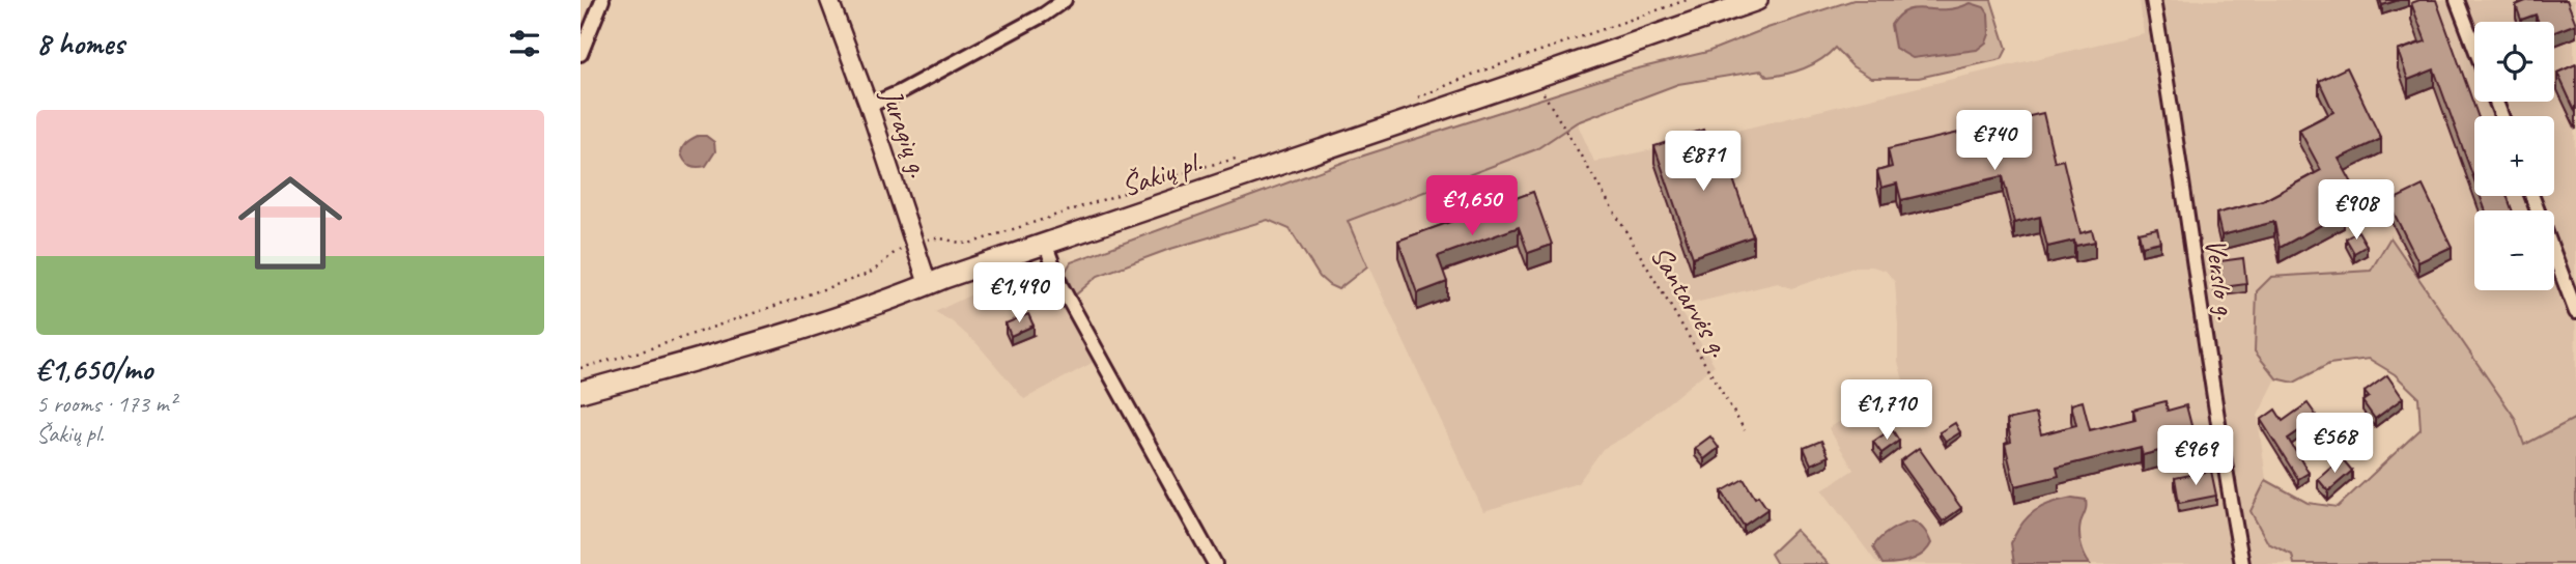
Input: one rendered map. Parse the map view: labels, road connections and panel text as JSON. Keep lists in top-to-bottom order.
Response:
{
  "streets": {
    "main road": ["Juragių g.", "Šakių pl."],
    "street": ["Verslo g."],
    "path": ["Santarvės g."]
  },
  "crossings": [
    ["Juragių g.", "Šakių pl."],
    ["Šakių pl.", "Santarvės g."]
  ],
  "page": {
    "heading": "8 homes",
    "map_buttons": ["+", "−"],
    "list": [
      {
        "name": "€1,650/mo",
        "note": "5 rooms · 173 m² · Šakių pl."
      }
    ],
    "price": [
      "€740",
      "€871",
      "€1,650",
      "€908",
      "€1,490",
      "€1,710",
      "€568",
      "€969"
    ]
  }
}
